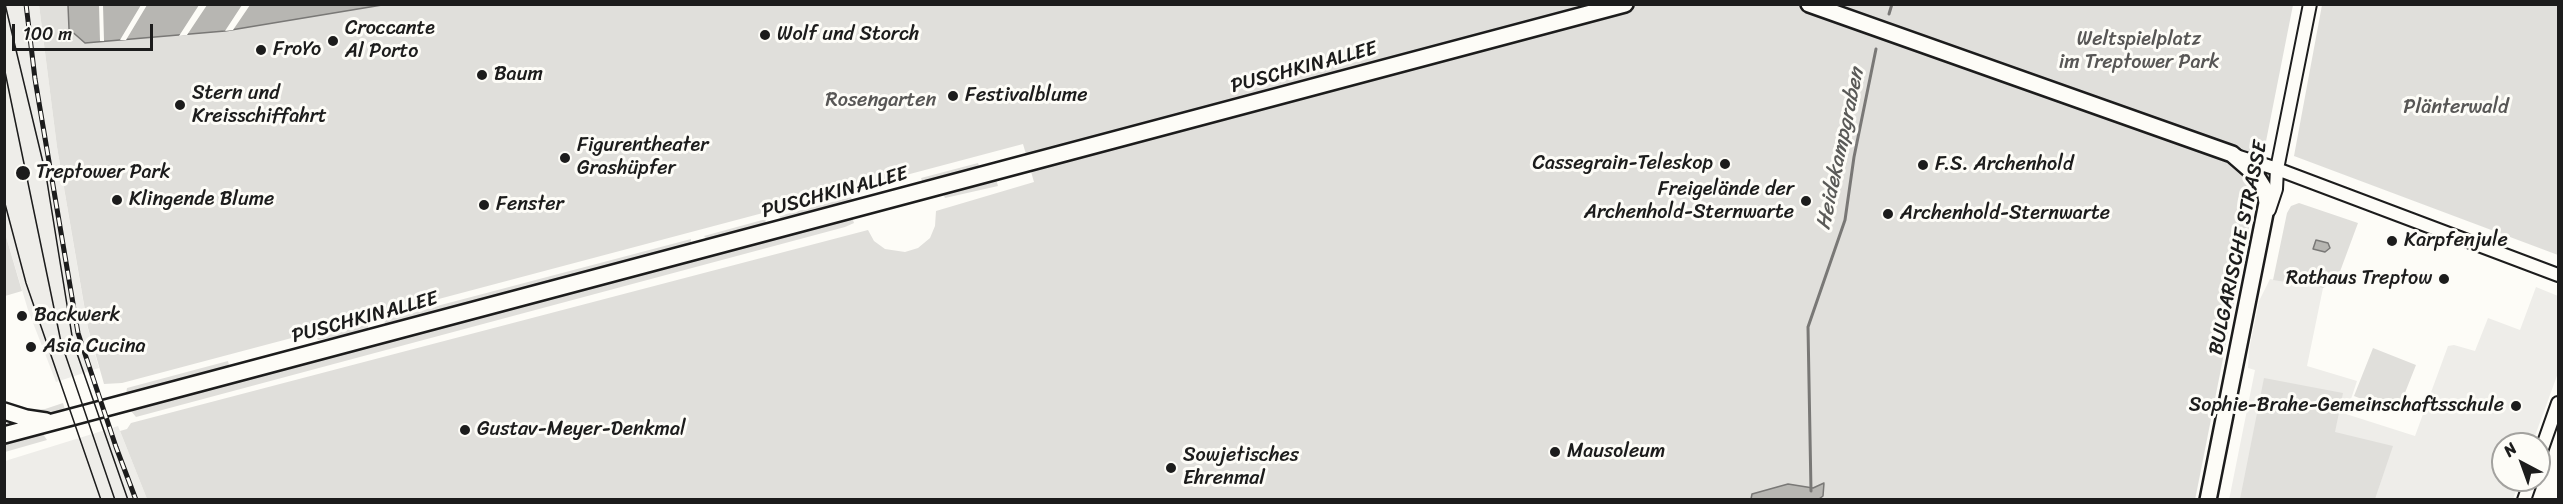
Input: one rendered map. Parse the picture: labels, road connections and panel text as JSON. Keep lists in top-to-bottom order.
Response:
{
  "streets": {
    "main road": ["PUSCHKINALLEE", "BULGARISCHE STRASSE"]
  },
  "water": ["Heidekampgraben"],
  "parks": ["Weltspielplatz im Treptower Park", "Rosengarten", "Plänterwald"],
  "places": [
    "Wolf und Storch",
    "Croccante Al Porto",
    "FroYo",
    "Baum",
    "Festivalblume",
    "Stern und Kreisschiffahrt",
    "Figurentheater Grashüpfer",
    "Cassegrain-Teleskop",
    "F.S. Archenhold",
    "Treptower Park",
    "Klingende Blume",
    "Freigelände der Archenhold-Sternwarte",
    "Fenster",
    "Archenhold-Sternwarte",
    "Karpfenjule",
    "Rathaus Treptow",
    "Backwerk",
    "Asia Cucina",
    "Sophie-Brahe-Gemeinschaftsschule",
    "Gustav-Meyer-Denkmal",
    "Mausoleum",
    "Sowjetisches Ehrenmal"
  ],
  "scale_bar": "100 m",
  "north": "top left"
}
